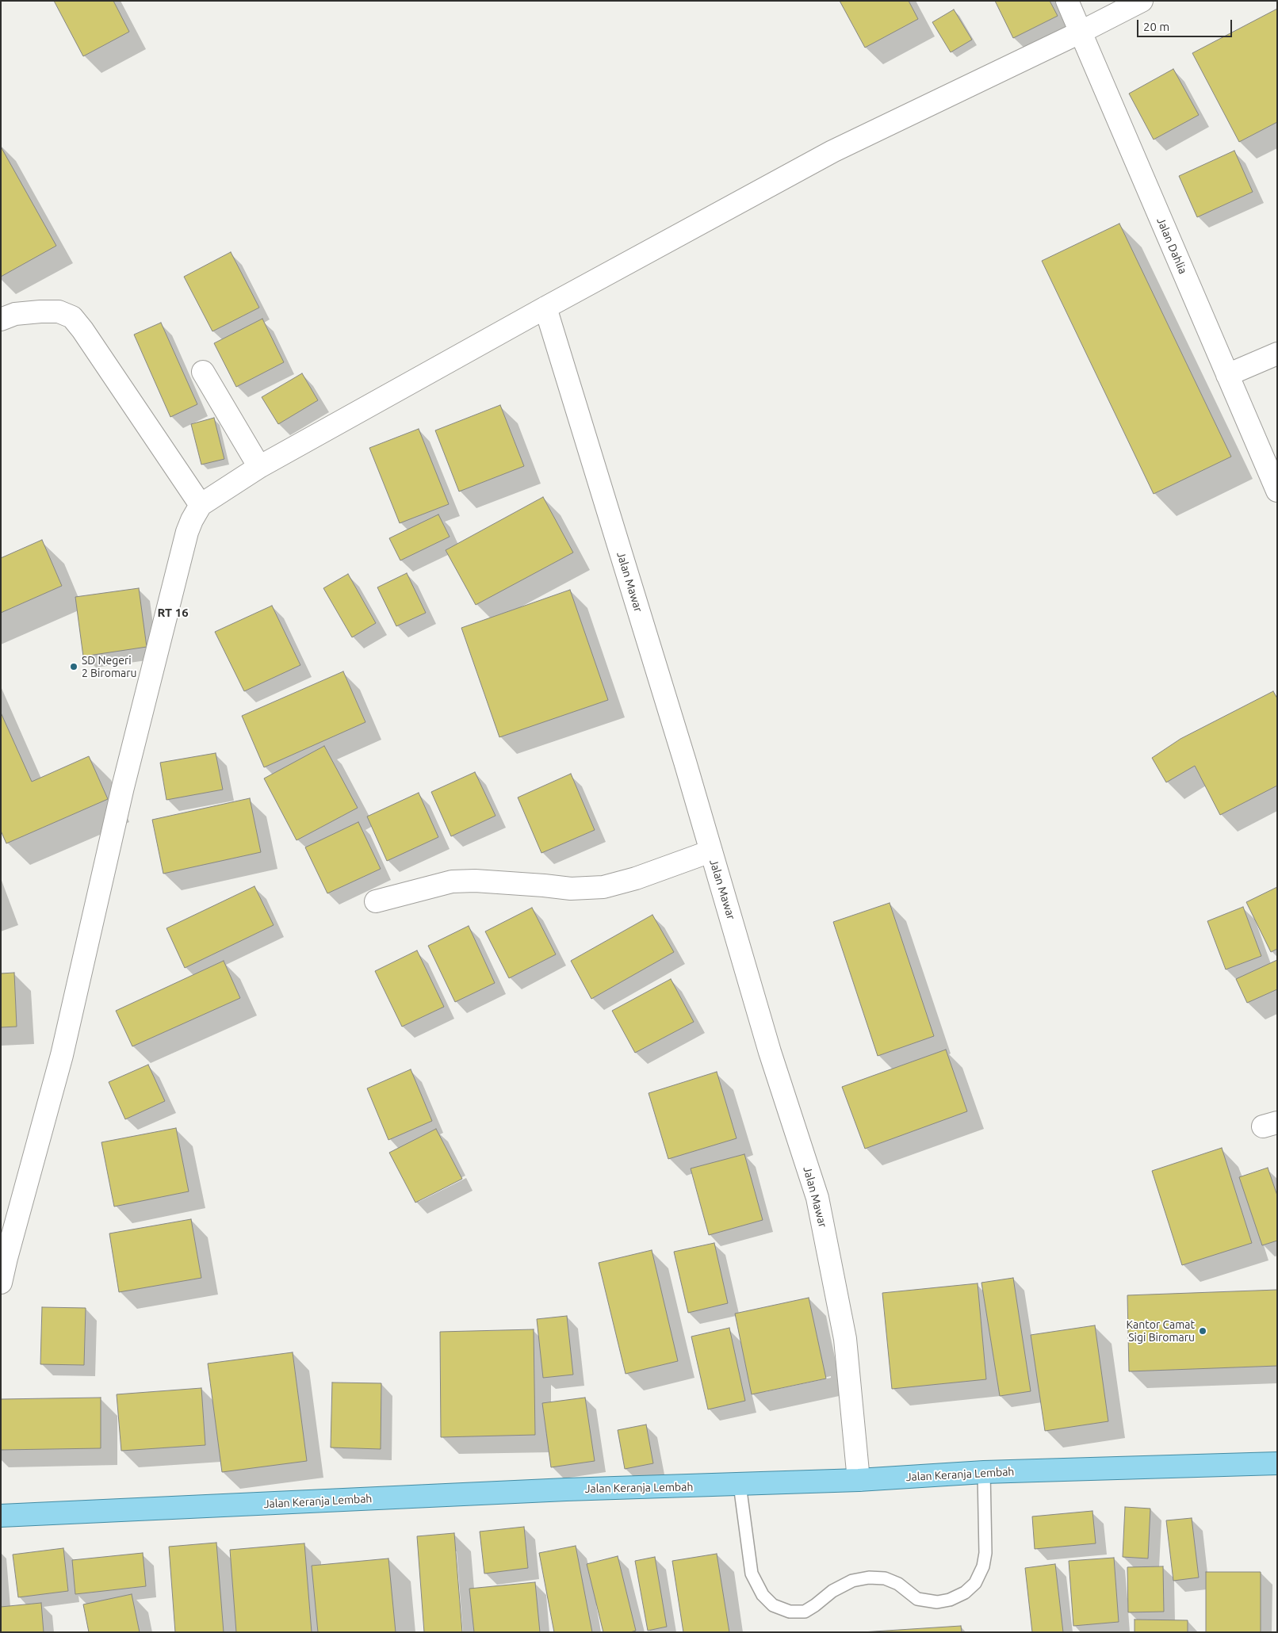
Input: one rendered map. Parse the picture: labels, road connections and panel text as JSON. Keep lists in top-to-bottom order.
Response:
{
  "streets": {
    "main road": ["Jalan Keranja Lembah"],
    "street": ["Jalan Dahlia", "Jalan Mawar"]
  },
  "crossings": [
    ["Jalan Mawar", "Jalan Keranja Lembah"]
  ],
  "districts": ["RT 16"],
  "places": ["SD Negeri 2 Biromaru", "Kantor Camat Sigi Biromaru"],
  "scale_bar": "20 m"
}
